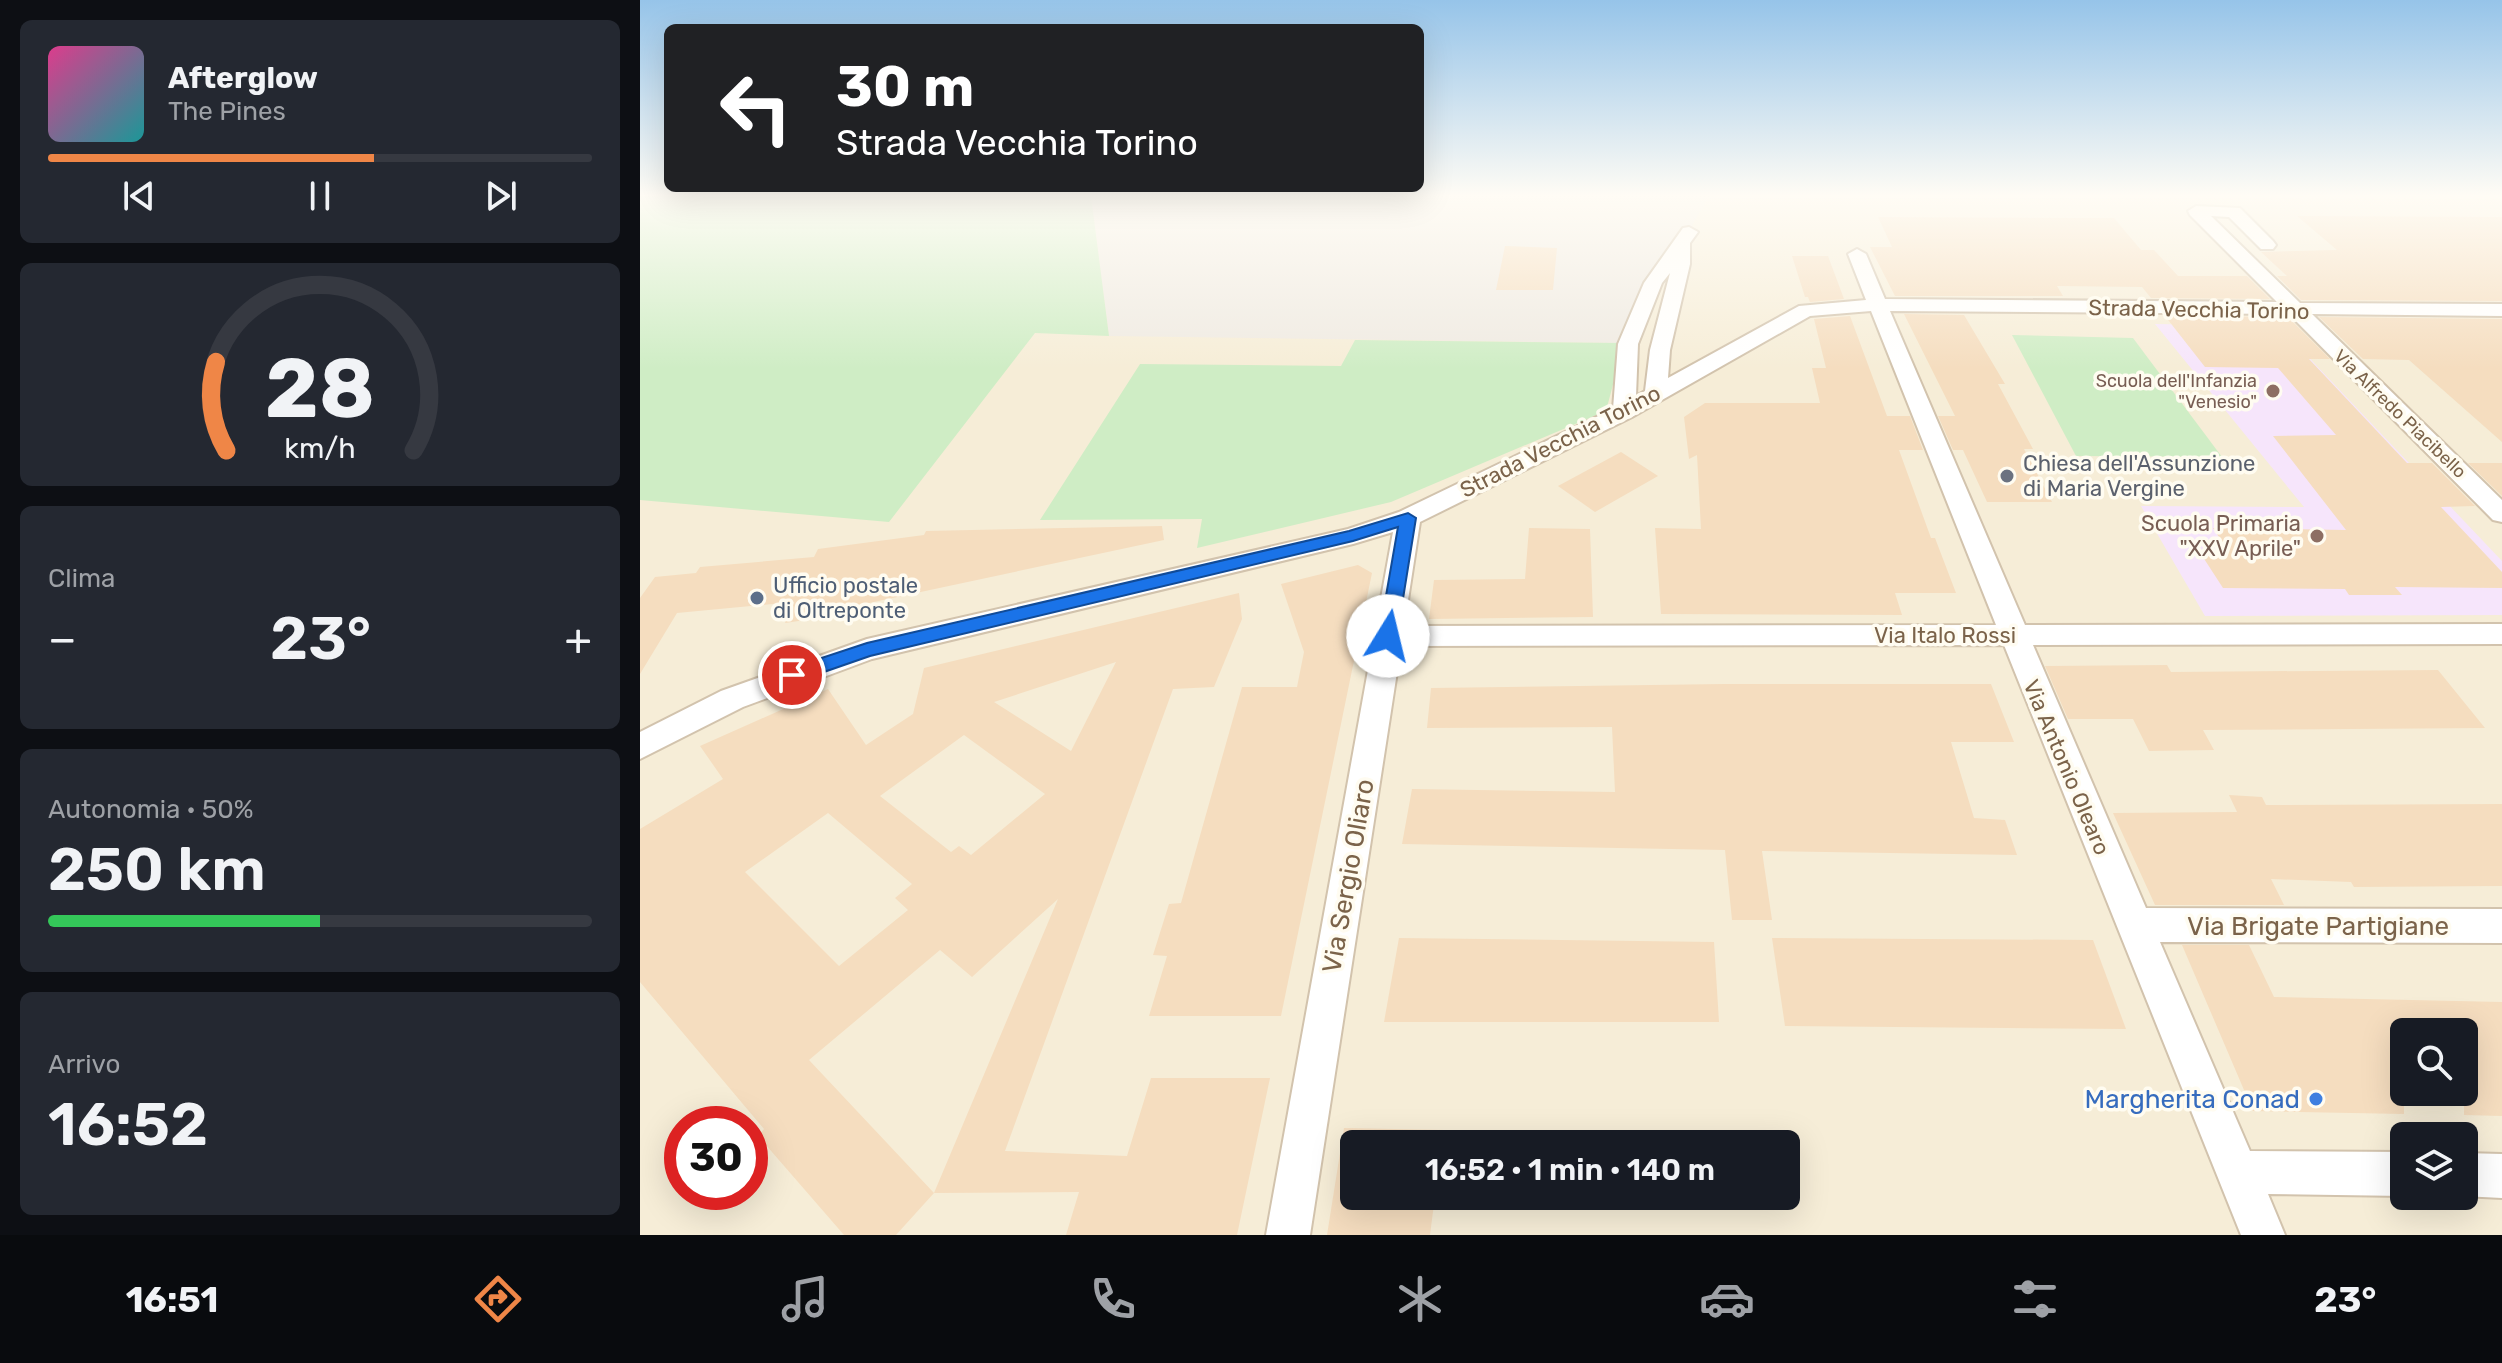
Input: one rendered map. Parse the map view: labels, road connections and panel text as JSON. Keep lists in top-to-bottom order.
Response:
{
  "streets": {
    "street": [
      "Strada Vecchia Torino",
      "Via Alfredo Piacibello",
      "Via Italo Rossi",
      "Via Antonio Olearo",
      "Via Sergio Oliaro",
      "Via Brigate Partigiane"
    ]
  },
  "crossings": [
    ["Strada Vecchia Torino", "Via Alfredo Piacibello"],
    ["Strada Vecchia Torino", "Via Antonio Olearo"],
    ["Strada Vecchia Torino", "Via Sergio Oliaro"],
    ["Via Italo Rossi", "Via Antonio Olearo"],
    ["Via Italo Rossi", "Via Sergio Oliaro"],
    ["Via Antonio Olearo", "Via Brigate Partigiane"]
  ],
  "places": [
    "Scuola dell'Infanzia \"Venesio\"",
    "Chiesa dell'Assunzione di Maria Vergine",
    "Scuola Primaria \"XXV Aprile\"",
    "Ufficio postale di Oltreponte",
    "Margherita Conad"
  ],
  "page": {
    "turn": ["30 m", "Strada Vecchia Torino"],
    "song": ["Afterglow", "The Pines"],
    "tile": [
      "Clima",
      ["Autonomia · 50%", "250 km"],
      ["Arrivo", "16:52"]
    ],
    "heat": ["−", "23°", "+"],
    "limit": "30",
    "trip": "16:52 · 1 min · 140 m",
    "tabs": ["16:51", "23°"],
    "gauge": ["28", "km/h"]
  }
}
